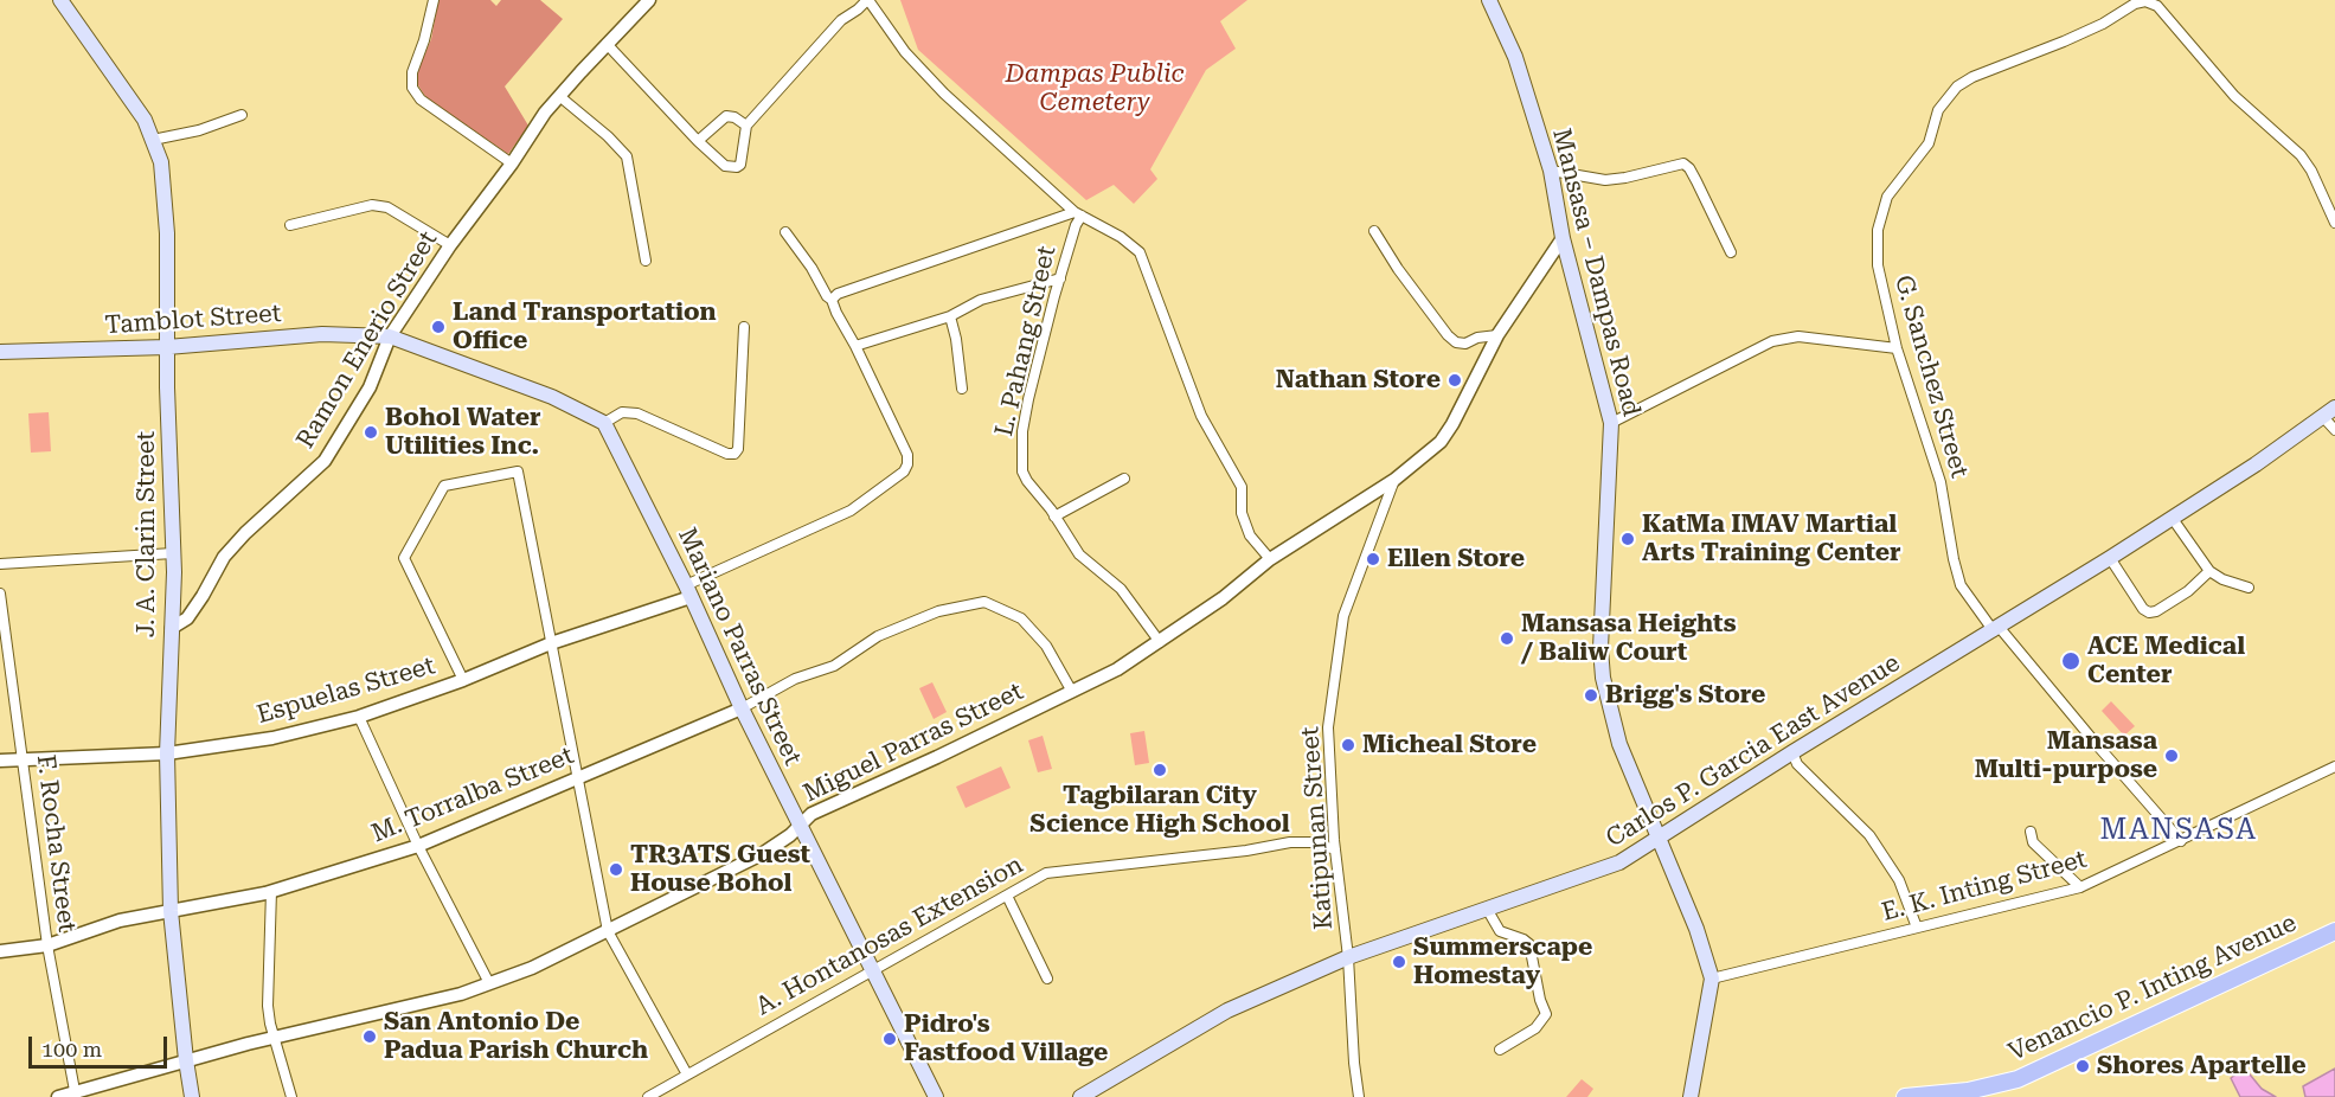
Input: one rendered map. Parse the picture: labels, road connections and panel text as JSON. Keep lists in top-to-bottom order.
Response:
{
  "streets": {
    "main road": [
      "Mansasa – Dampas Road",
      "Tamblot Street",
      "J. A. Clarin Street",
      "Mariano Parras Street",
      "Carlos P. Garcia East Avenue",
      "Venancio P. Inting Avenue"
    ],
    "street": [
      "Ramon Enerio Street",
      "L. Pahang Street",
      "G. Sanchez Street",
      "Espuelas Street",
      "Miguel Parras Street",
      "M. Torralba Street",
      "Katipunan Street",
      "F. Rocha Street",
      "E. K. Inting Street",
      "A. Hontanosas Extension"
    ]
  },
  "crossings": [
    ["Mansasa – Dampas Road", "Miguel Parras Street"],
    ["Mansasa – Dampas Road", "Carlos P. Garcia East Avenue"],
    ["Mansasa – Dampas Road", "E. K. Inting Street"],
    ["Tamblot Street", "Ramon Enerio Street"],
    ["Tamblot Street", "J. A. Clarin Street"],
    ["Ramon Enerio Street", "J. A. Clarin Street"],
    ["L. Pahang Street", "Miguel Parras Street"],
    ["G. Sanchez Street", "Carlos P. Garcia East Avenue"],
    ["G. Sanchez Street", "E. K. Inting Street"],
    ["J. A. Clarin Street", "Espuelas Street"],
    ["J. A. Clarin Street", "Miguel Parras Street"],
    ["J. A. Clarin Street", "M. Torralba Street"],
    ["Mariano Parras Street", "Espuelas Street"],
    ["Mariano Parras Street", "Miguel Parras Street"],
    ["Mariano Parras Street", "M. Torralba Street"],
    ["Mariano Parras Street", "A. Hontanosas Extension"],
    ["Espuelas Street", "F. Rocha Street"],
    ["Miguel Parras Street", "M. Torralba Street"],
    ["Miguel Parras Street", "Katipunan Street"],
    ["Miguel Parras Street", "F. Rocha Street"],
    ["Carlos P. Garcia East Avenue", "Katipunan Street"],
    ["M. Torralba Street", "F. Rocha Street"],
    ["Katipunan Street", "A. Hontanosas Extension"]
  ],
  "districts": ["MANSASA"],
  "parks": ["Dampas Public Cemetery"],
  "places": [
    "Land Transportation Office",
    "Nathan Store",
    "Bohol Water Utilities Inc.",
    "KatMa IMAV Martial Arts Training Center",
    "Ellen Store",
    "Mansasa Heights / Baliw Court",
    "ACE Medical Center",
    "Brigg's Store",
    "Micheal Store",
    "Mansasa Multi-purpose",
    "Tagbilaran City Science High School",
    "TR3ATS Guest House Bohol",
    "Summerscape Homestay",
    "San Antonio De Padua Parish Church",
    "Pidro's Fastfood Village",
    "Shores Apartelle"
  ],
  "scale_bar": "100 m"
}
